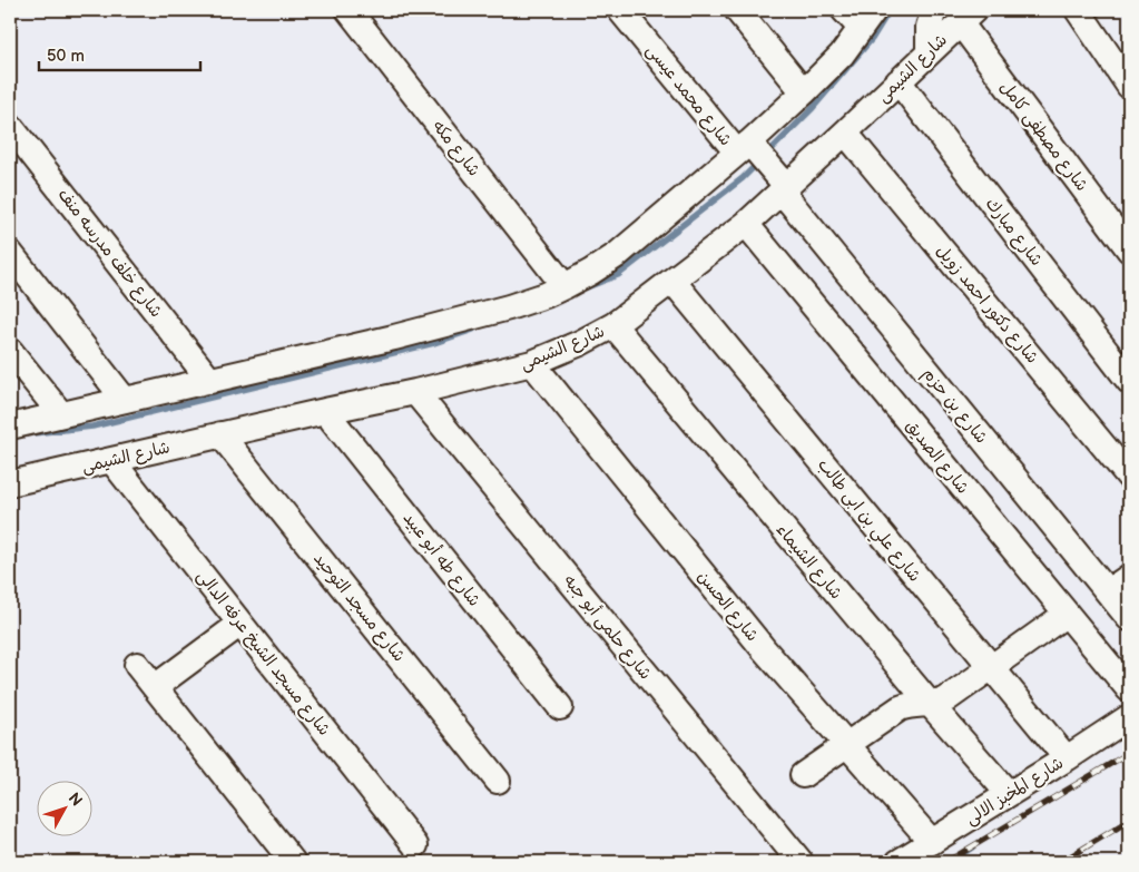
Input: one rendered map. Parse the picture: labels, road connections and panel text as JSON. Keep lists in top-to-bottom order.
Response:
{
  "streets": {
    "street": [
      "شارع الشيمى",
      "شارع محمد عيسى",
      "شارع مصطفى كامل",
      "شارع مكه",
      "شارع مبارك",
      "شارع خلف مدرسه منف",
      "شارع دكتور احمد زويل",
      "شارع بن حزم",
      "شارع الصديق",
      "شارع علي بن ابى طالب",
      "شارع طه أبو عبيد",
      "شارع الشيماء",
      "شارع الحسن",
      "شارع مسجد التوحيد",
      "شارع حلمى أبو جبه",
      "شارع مسجد الشيخ عرفه الدالى",
      "شارع المخبز الالى"
    ]
  },
  "crossings": [
    ["شارع الشيمى", "شارع محمد عيسى"],
    ["شارع الشيمى", "شارع مصطفى كامل"],
    ["شارع الشيمى", "شارع مبارك"],
    ["شارع الشيمى", "شارع دكتور احمد زويل"],
    ["شارع الشيمى", "شارع بن حزم"],
    ["شارع الشيمى", "شارع الصديق"],
    ["شارع الشيمى", "شارع علي بن ابى طالب"],
    ["شارع الشيمى", "شارع طه أبو عبيد"],
    ["شارع الشيمى", "شارع الشيماء"],
    ["شارع الشيمى", "شارع الحسن"],
    ["شارع الشيمى", "شارع مسجد التوحيد"],
    ["شارع الشيمى", "شارع حلمى أبو جبه"],
    ["شارع الشيمى", "شارع مسجد الشيخ عرفه الدالى"],
    ["شارع محمد عيسى", "شارع بن حزم"],
    ["شارع علي بن ابى طالب", "شارع المخبز الالى"],
    ["شارع الشيماء", "شارع المخبز الالى"],
    ["شارع الحسن", "شارع المخبز الالى"]
  ],
  "scale_bar": "50 m",
  "north": "top right"
}
